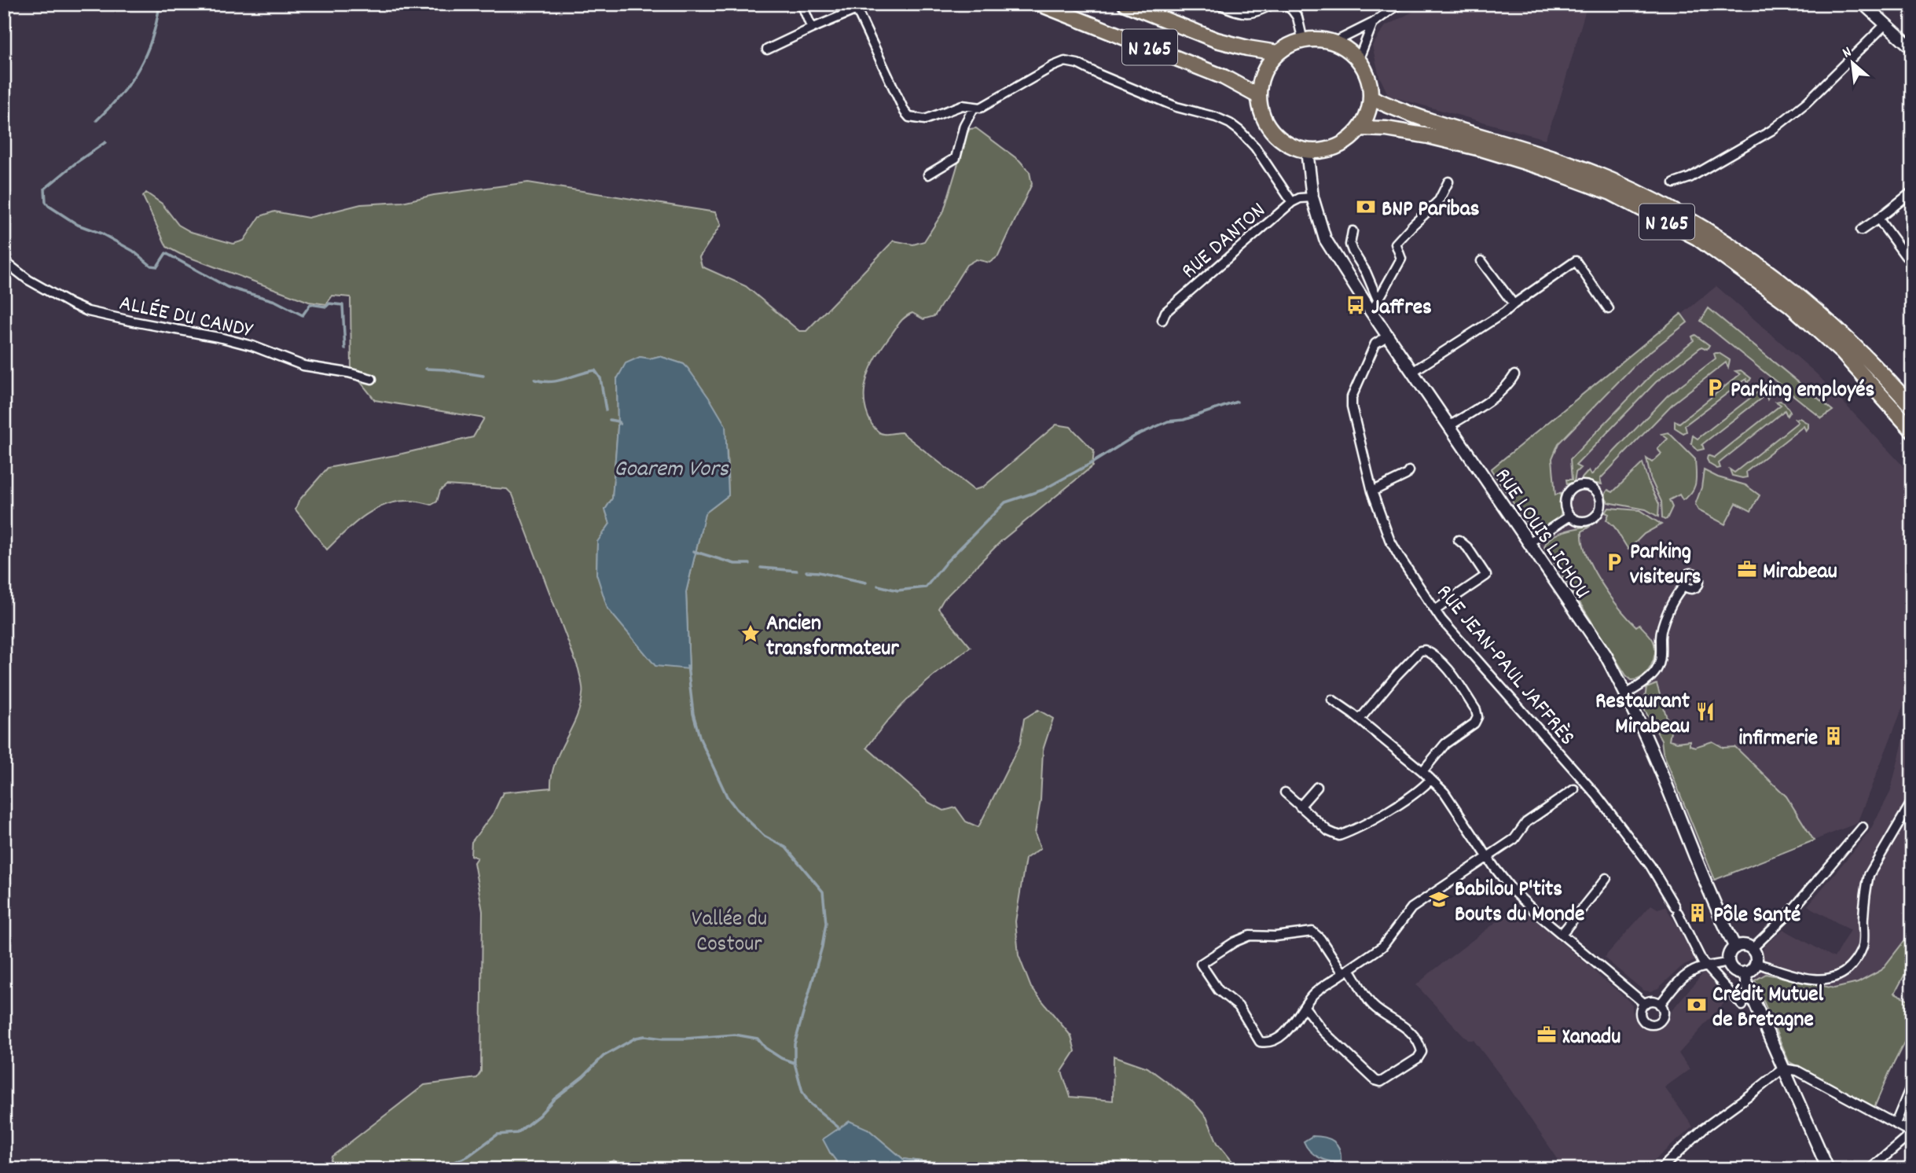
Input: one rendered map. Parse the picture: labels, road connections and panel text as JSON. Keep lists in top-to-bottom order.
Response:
{
  "streets": {
    "highway": ["N 265"],
    "main road": ["RUE LOUIS LICHOU"],
    "street": ["RUE DANTON", "ALLÉE DU CANDY", "RUE JEAN-PAUL JAFFRÈS"]
  },
  "crossings": [
    ["N 265", "RUE LOUIS LICHOU"],
    ["RUE DANTON", "RUE LOUIS LICHOU"],
    ["RUE LOUIS LICHOU", "RUE JEAN-PAUL JAFFRÈS"]
  ],
  "water": ["Goarem Vors"],
  "parks": ["Vallée du Costour"],
  "places": {
    "bank": ["BNP Paribas", "Crédit Mutuel de Bretagne"],
    "bus stop": ["Jaffres"],
    "parking": ["Parking employés", "Parking visiteurs"],
    "office": ["Mirabeau", "Xanadu"],
    "place": ["Ancien transformateur"],
    "restaurant": ["Restaurant Mirabeau"],
    "building": ["infirmerie", "Pôle Santé"],
    "school or university": ["Babilou P'tits Bouts du Monde"]
  },
  "north": "top left"
}
